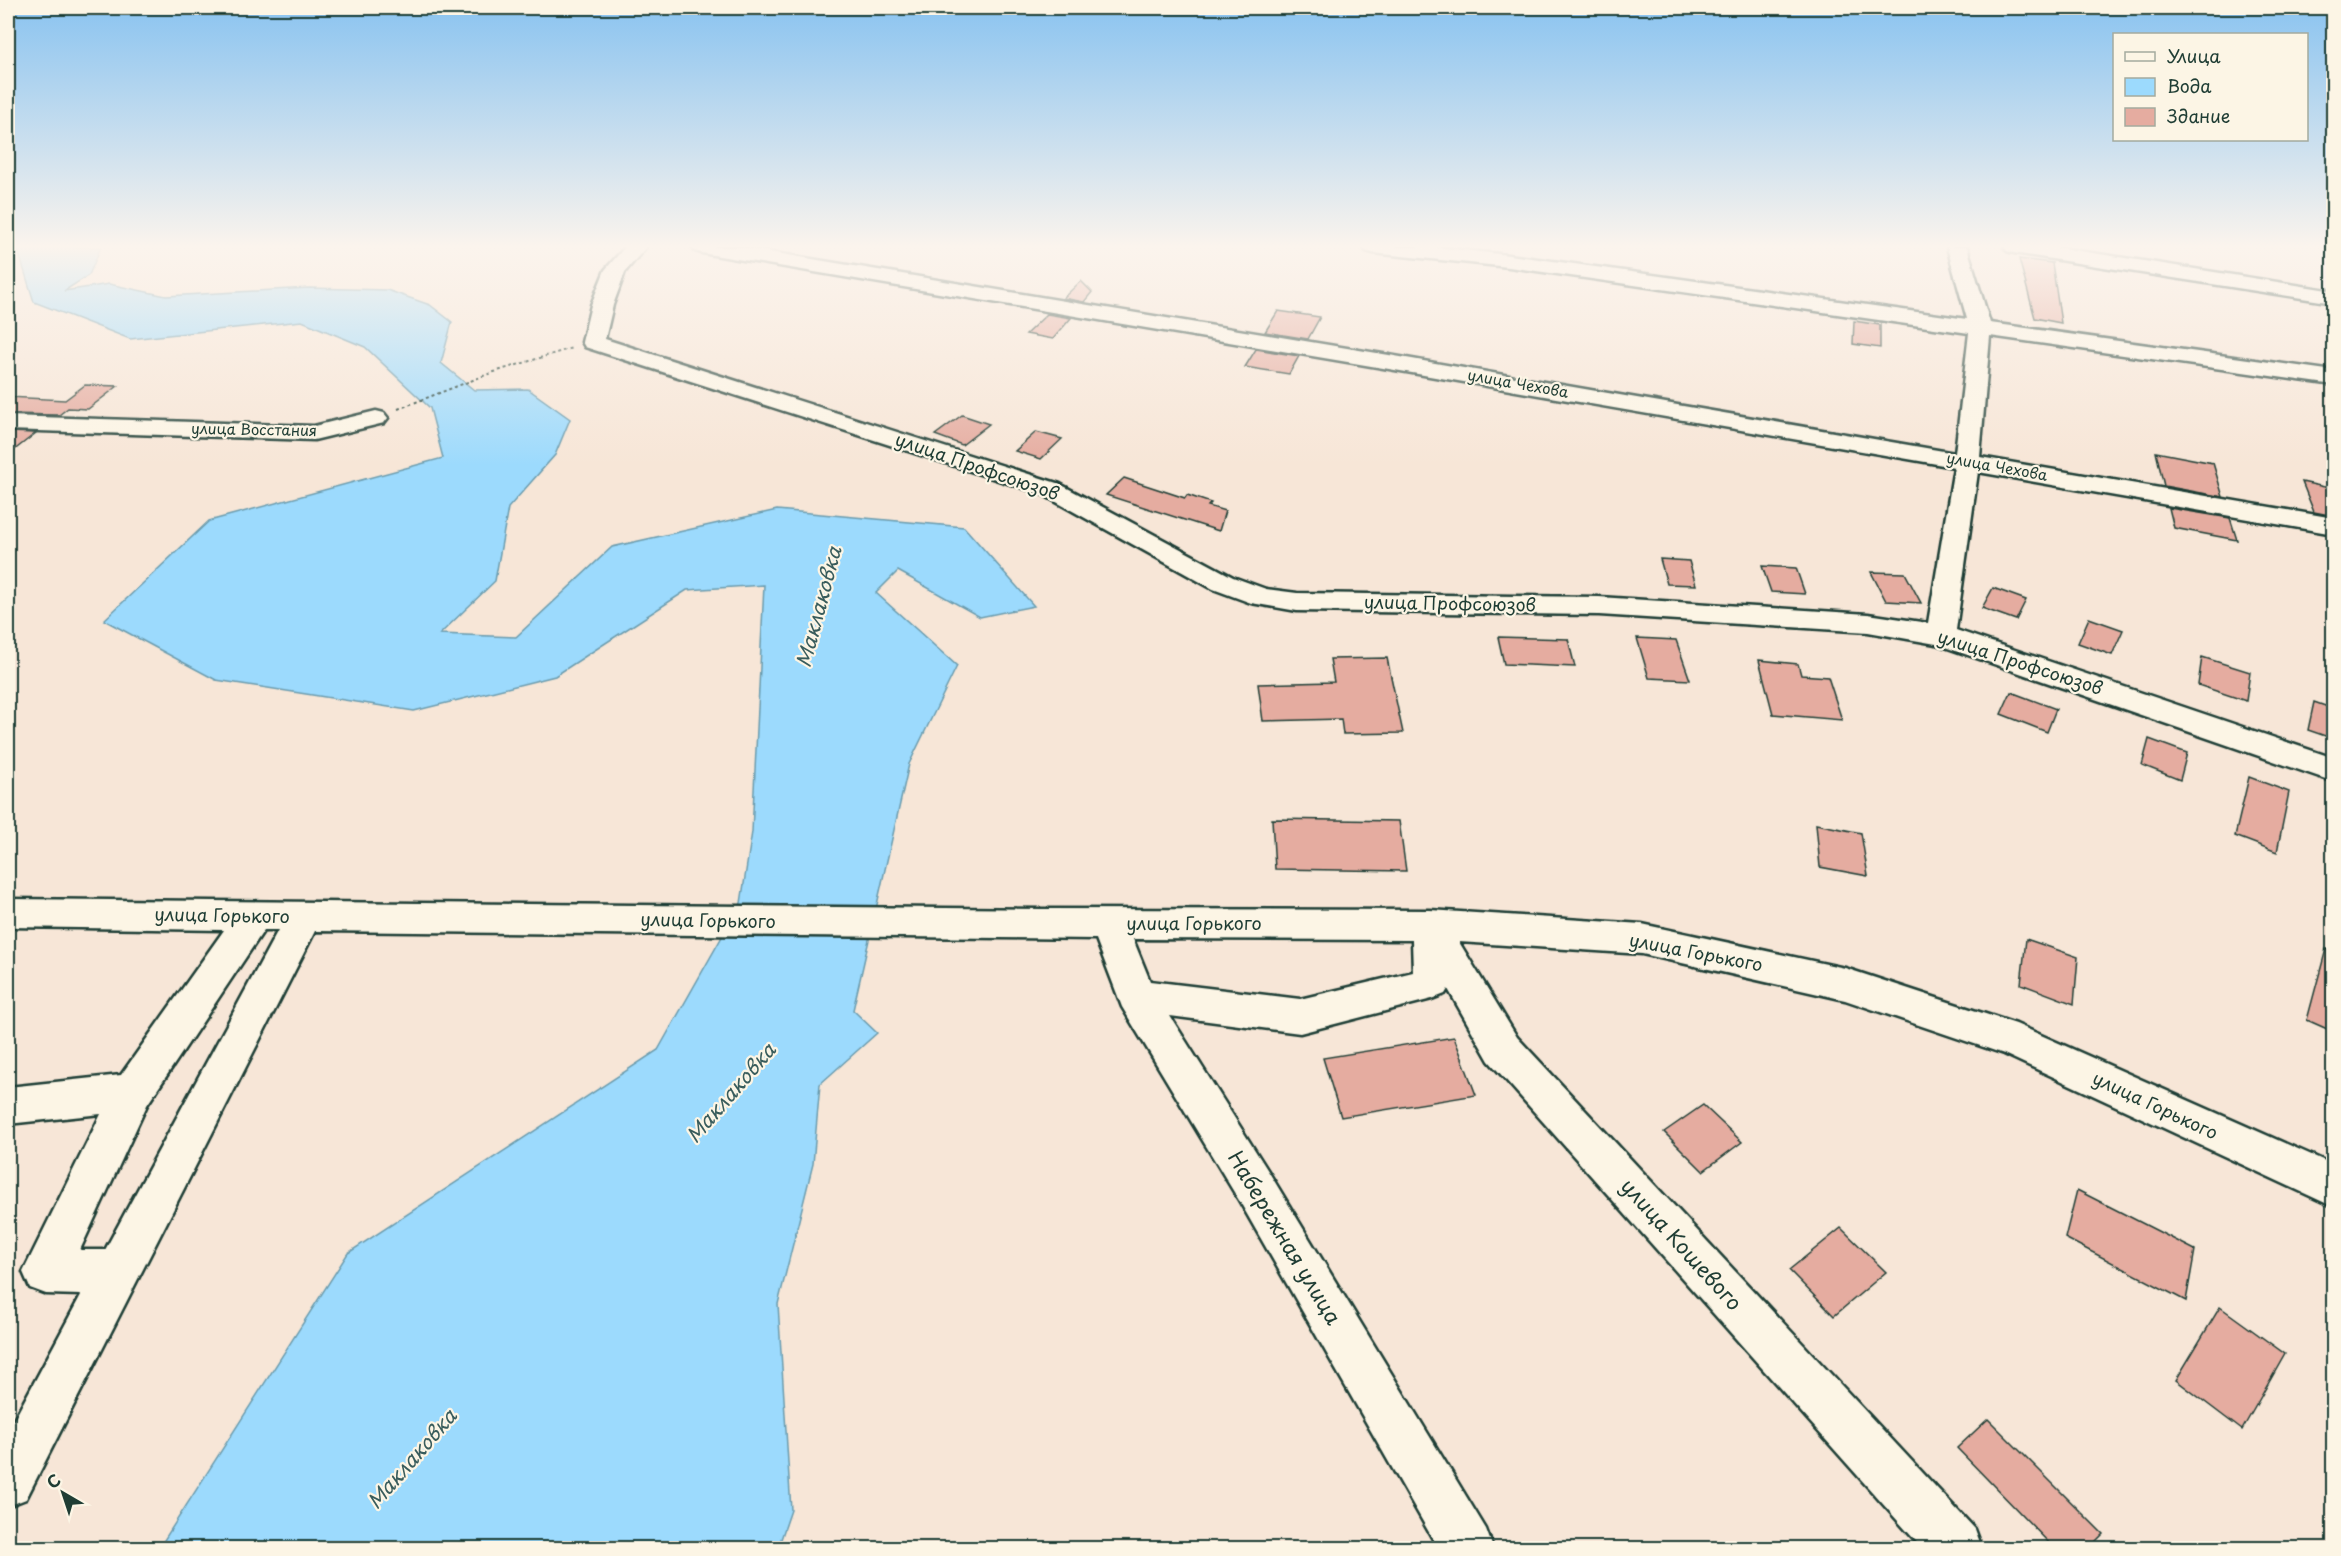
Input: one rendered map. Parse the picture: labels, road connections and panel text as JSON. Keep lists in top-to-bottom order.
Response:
{
  "streets": {
    "street": [
      "улица Чехова",
      "улица Восстания",
      "улица Профсоюзов",
      "улица Горького",
      "Набережная улица",
      "улица Кошевого"
    ]
  },
  "crossings": [
    ["улица Горького", "Набережная улица"],
    ["улица Горького", "улица Кошевого"]
  ],
  "water": ["Маклаковка"],
  "legend": ["Улица", "Вода", "Здание"],
  "north": "top left"
}
